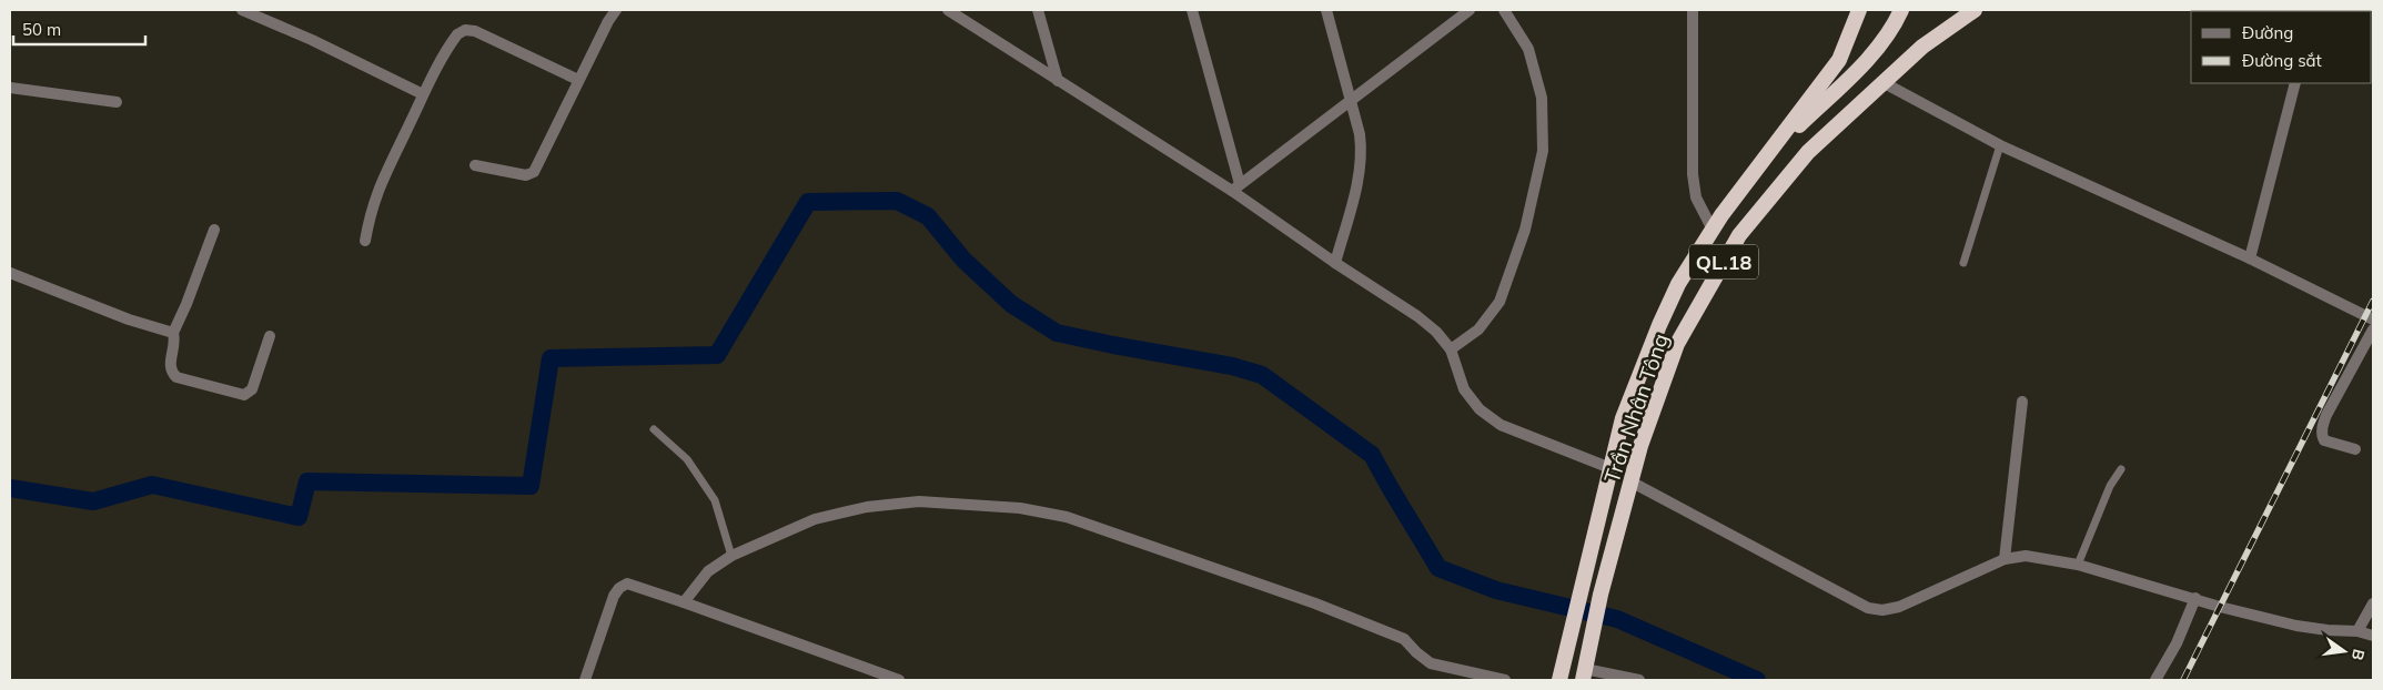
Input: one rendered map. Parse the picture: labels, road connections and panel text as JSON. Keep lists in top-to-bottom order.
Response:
{
  "streets": {
    "highway": ["QL.18", "Trần Nhân Tông"]
  },
  "legend": ["Đường", "Đường sắt"],
  "scale_bar": "50 m",
  "north": "right"
}
